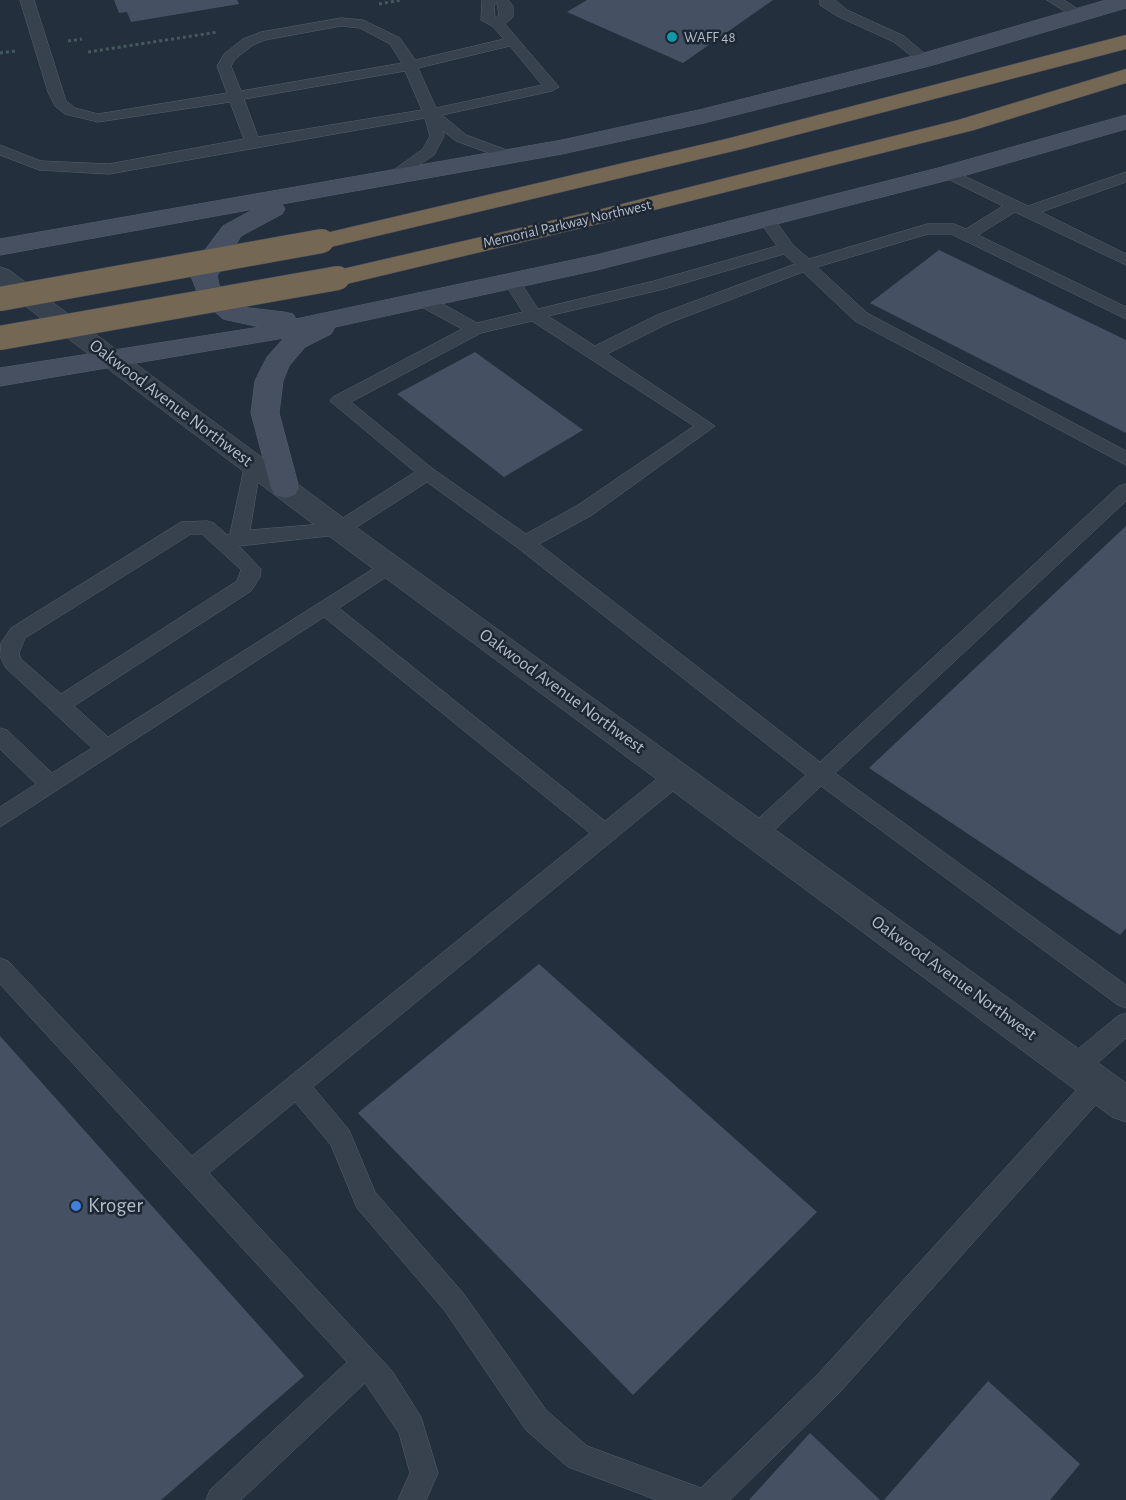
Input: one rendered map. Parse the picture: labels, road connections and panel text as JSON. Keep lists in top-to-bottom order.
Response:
{
  "streets": {
    "highway": ["Memorial Parkway Northwest"],
    "street": ["Oakwood Avenue Northwest"]
  },
  "places": ["WAFF 48", "Kroger"]
}
